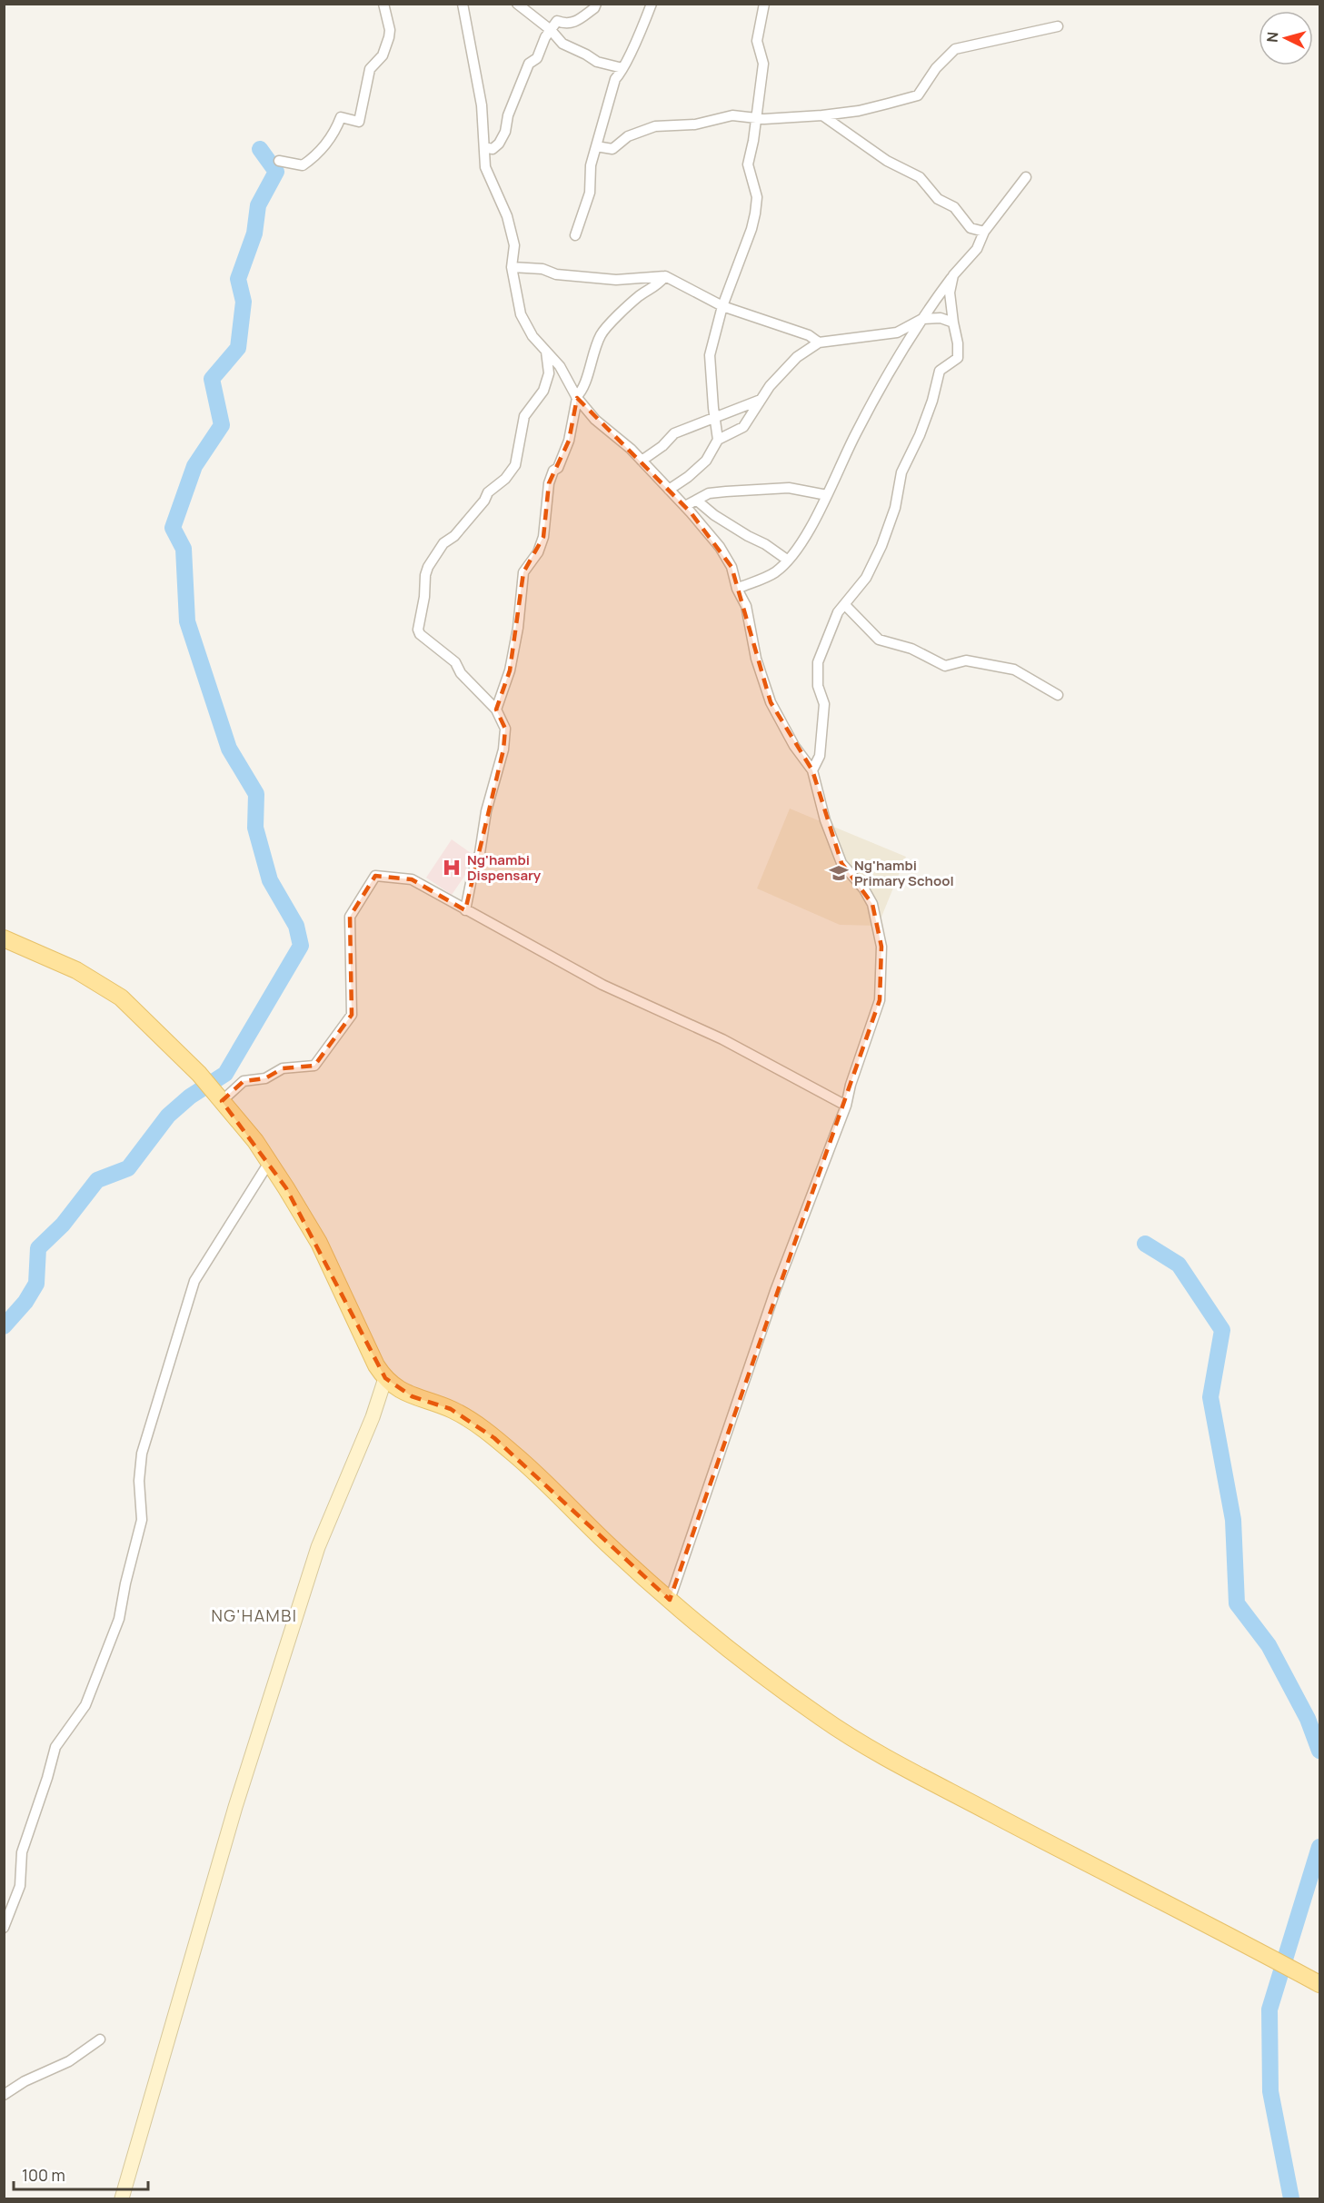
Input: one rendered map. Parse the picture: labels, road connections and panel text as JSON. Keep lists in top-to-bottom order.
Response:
{
  "districts": ["NG'HAMBI"],
  "places": {
    "hospital": ["Ng'hambi Dispensary"],
    "school or university": ["Ng'hambi Primary School"]
  },
  "scale_bar": "100 m",
  "north": "left"
}
